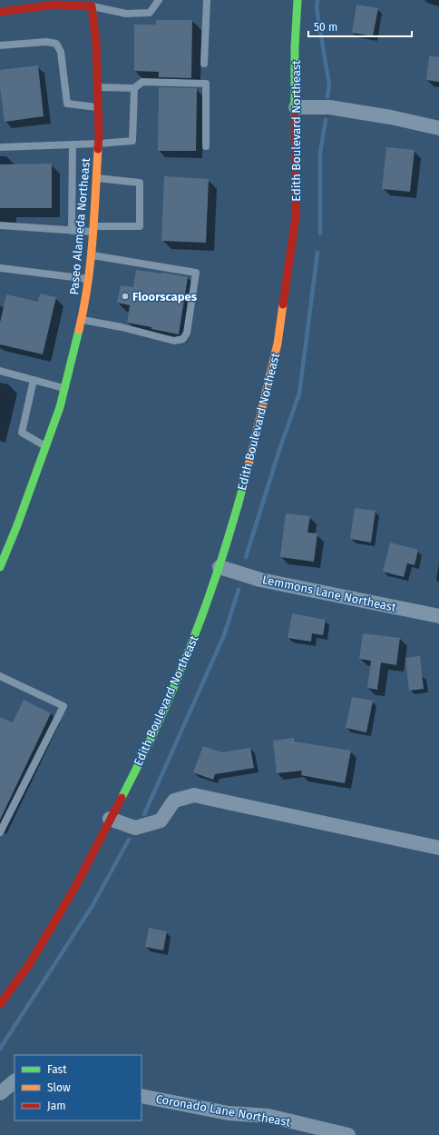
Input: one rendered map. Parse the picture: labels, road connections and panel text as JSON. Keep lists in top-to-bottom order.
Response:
{
  "streets": {
    "street": [
      "Edith Boulevard Northeast",
      "Paseo Alameda Northeast",
      "Lemmons Lane Northeast",
      "Coronado Lane Northeast"
    ]
  },
  "crossings": [
    ["Edith Boulevard Northeast", "Lemmons Lane Northeast"]
  ],
  "places": ["Floorscapes"],
  "legend": ["Fast", "Slow", "Jam"],
  "scale_bar": "50 m"
}
